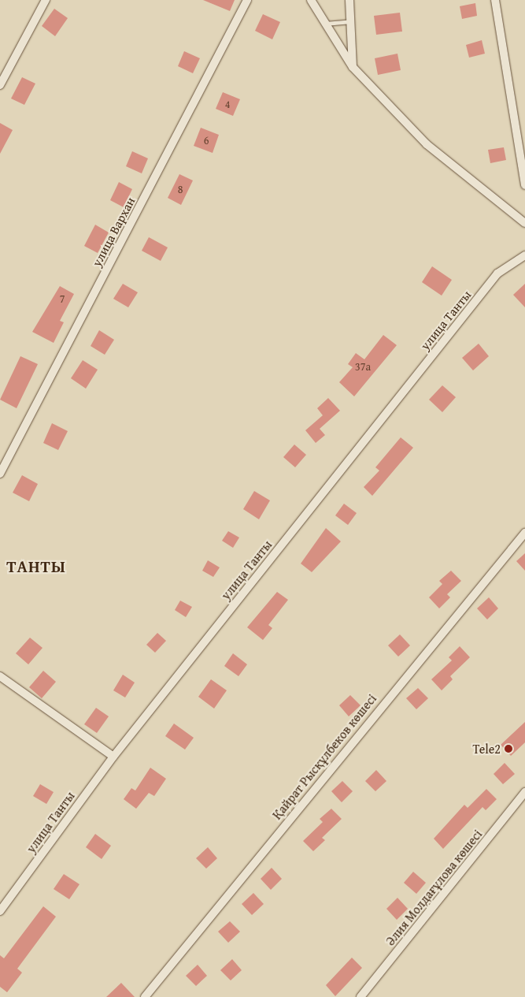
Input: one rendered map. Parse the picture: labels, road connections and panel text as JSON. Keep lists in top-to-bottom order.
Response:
{
  "streets": {
    "street": [
      "улица Вархан",
      "улица Танты",
      "Қайрат Рысқұлбеков көшесі",
      "Әлия Молдағұлова көшесі"
    ]
  },
  "districts": ["ТАНТЫ"],
  "places": ["Tele2"],
  "house_numbers": [
    "4",
    "6",
    "8",
    "7",
    "37а"
  ]
}
